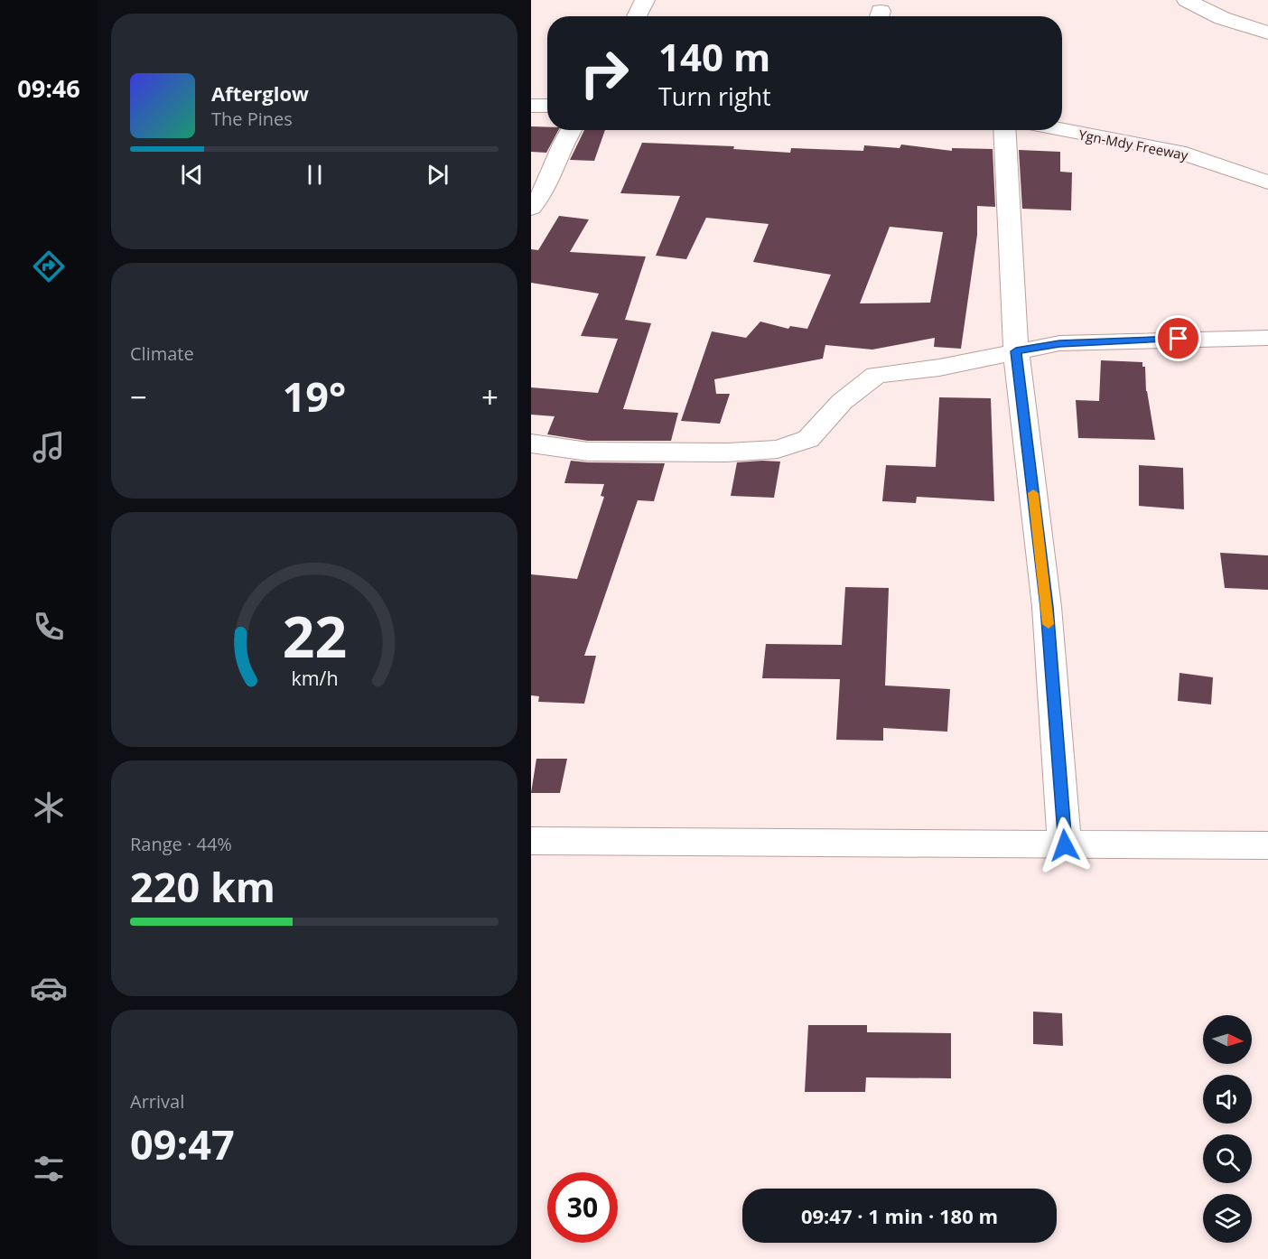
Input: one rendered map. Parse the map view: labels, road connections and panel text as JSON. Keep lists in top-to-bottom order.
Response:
{
  "streets": {
    "street": ["Ygn-Mdy Freeway"]
  },
  "north": "right",
  "page": {
    "tabs": "09:46",
    "turn": ["140 m", "Turn right"],
    "song": ["Afterglow", "The Pines"],
    "tile": [
      "Climate",
      ["Range · 44%", "220 km"],
      ["Arrival", "09:47"]
    ],
    "heat": ["−", "19°", "+"],
    "limit": "30",
    "trip": "09:47 · 1 min · 180 m",
    "gauge": ["22", "km/h"]
  }
}
